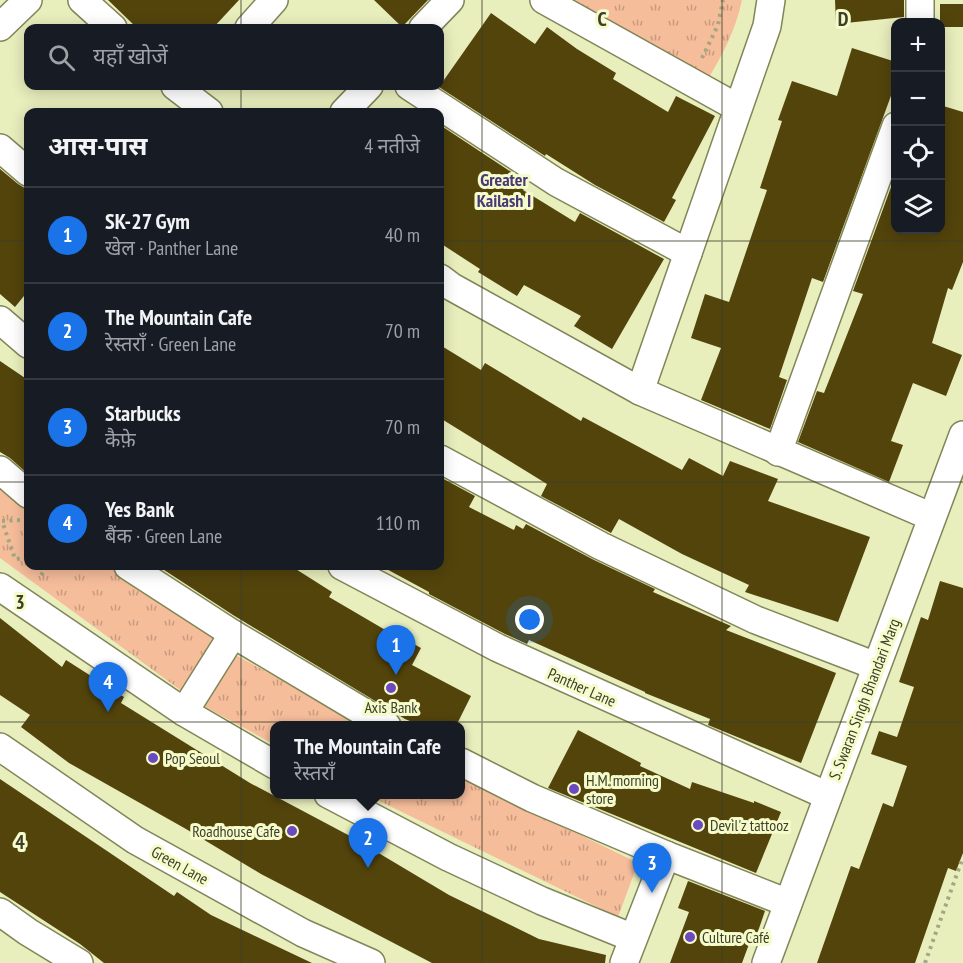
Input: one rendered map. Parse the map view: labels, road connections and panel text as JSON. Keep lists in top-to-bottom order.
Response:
{
  "streets": {
    "street": ["Panther Lane", "S. Swaran Singh Bhandari Marg", "Green Lane"]
  },
  "crossings": [
    ["Panther Lane", "S. Swaran Singh Bhandari Marg"]
  ],
  "districts": ["Greater Kailash I"],
  "places": [
    "Axis Bank",
    "Pop Seoul",
    "H.M. morning store",
    "Devil'z tattooz",
    "Roadhouse Cafe",
    "Culture Café"
  ],
  "page": {
    "map_buttons": ["+", "−"],
    "search": "यहाँ खोजें",
    "heading": ["आस-पास", "4 नतीजे"],
    "list": [
      {
        "mark": "1",
        "name": "SK-27 Gym",
        "note": "खेल · Panther Lane",
        "value": "40 m"
      },
      {
        "mark": "2",
        "name": "The Mountain Cafe",
        "note": "रेस्तराँ · Green Lane",
        "value": "70 m"
      },
      {
        "mark": "3",
        "name": "Starbucks",
        "note": "कैफ़े",
        "value": "70 m"
      },
      {
        "mark": "4",
        "name": "Yes Bank",
        "note": "बैंक · Green Lane",
        "value": "110 m"
      }
    ],
    "pins": [
      "1",
      "4",
      "2",
      "3"
    ],
    "popup": ["The Mountain Cafe", "रेस्तराँ"]
  },
  "grid": {
    "columns": ["C", "D"],
    "rows": ["3", "4"]
  }
}
